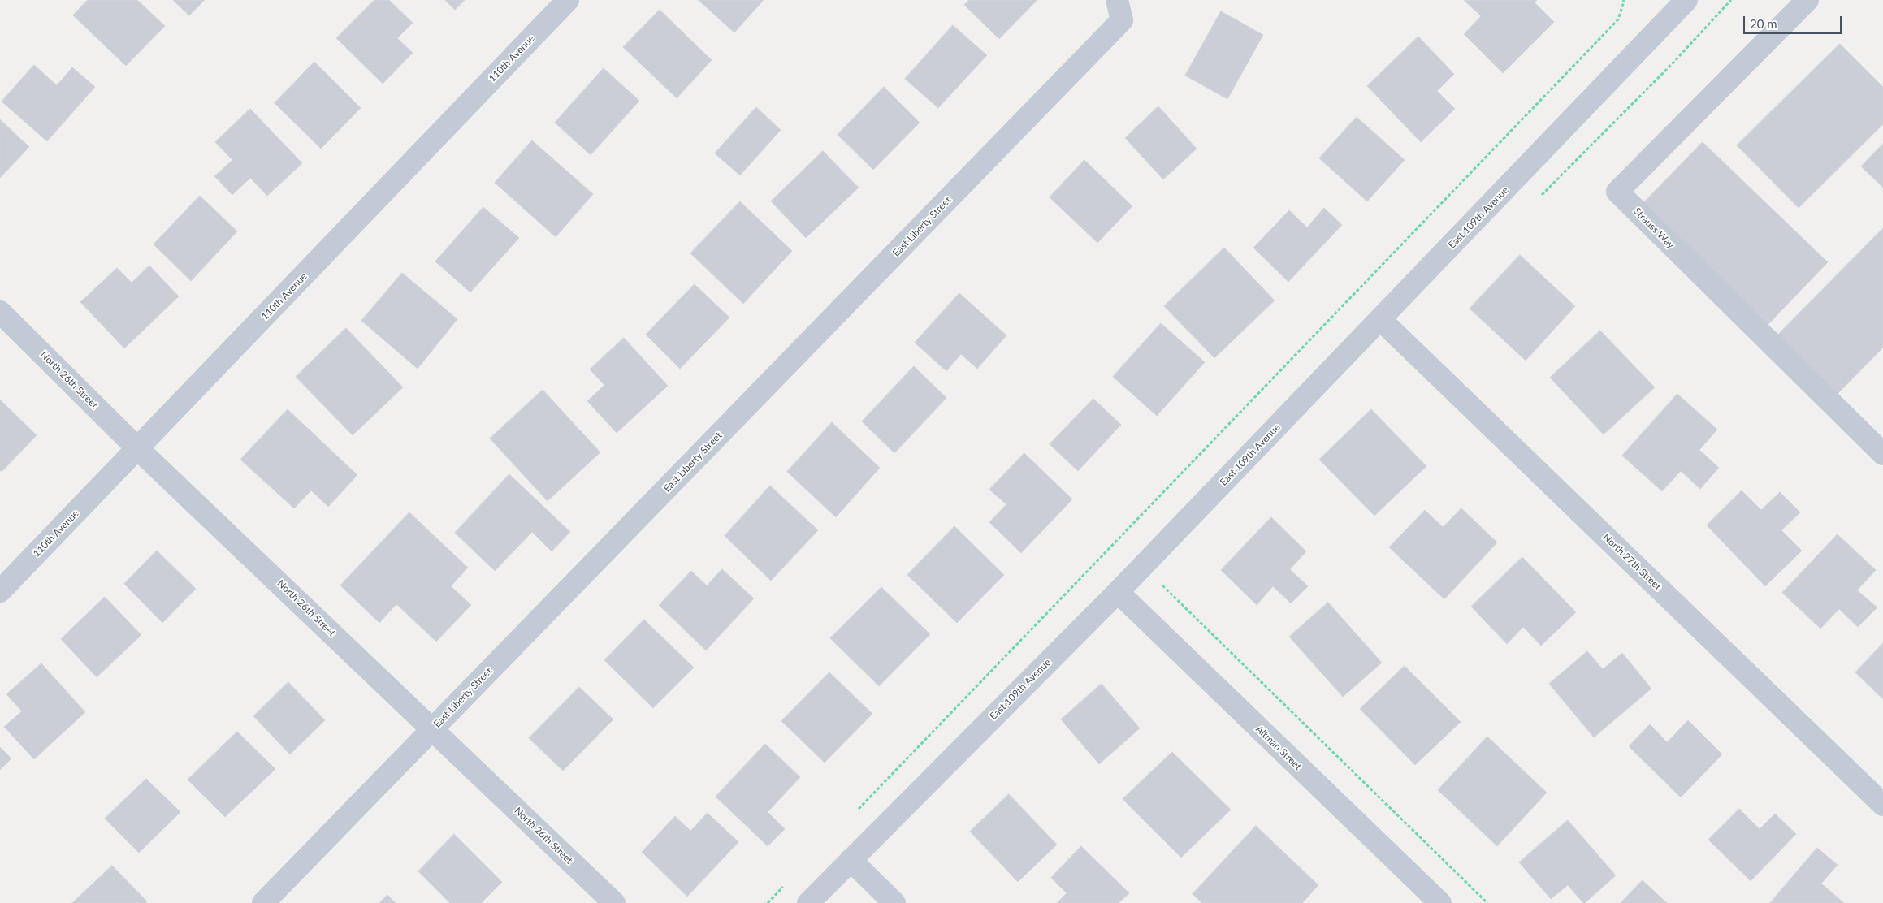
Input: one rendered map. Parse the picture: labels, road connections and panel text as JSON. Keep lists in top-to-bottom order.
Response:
{
  "streets": {
    "street": [
      "110th Avenue",
      "East 109th Avenue",
      "East Liberty Street",
      "Strauss Way",
      "North 26th Street",
      "North 27th Street",
      "Altman Street"
    ]
  },
  "crossings": [
    ["110th Avenue", "North 26th Street"],
    ["East 109th Avenue", "North 27th Street"],
    ["East 109th Avenue", "Altman Street"],
    ["East Liberty Street", "North 26th Street"]
  ],
  "scale_bar": "20 m"
}
